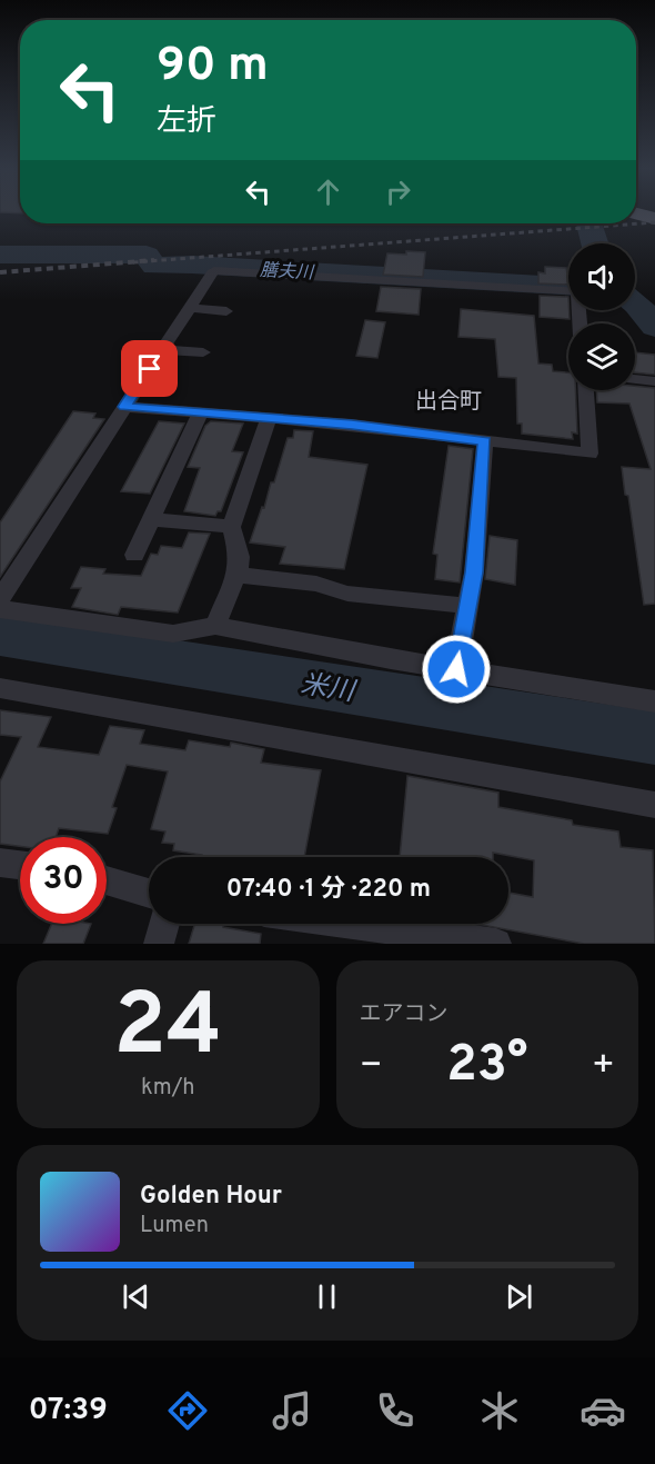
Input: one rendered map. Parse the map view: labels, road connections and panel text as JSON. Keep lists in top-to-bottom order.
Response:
{
  "districts": ["出合町"],
  "water": ["膳夫川", "米川"],
  "page": {
    "turn": ["90 m", "左折"],
    "limit": "30",
    "trip": "07:40 · 1 分 · 220 m",
    "tile": [
      ["24", "km/h"],
      "エアコン"
    ],
    "heat": ["−", "23°", "+"],
    "song": ["Golden Hour", "Lumen"],
    "tabs": "07:39"
  }
}
